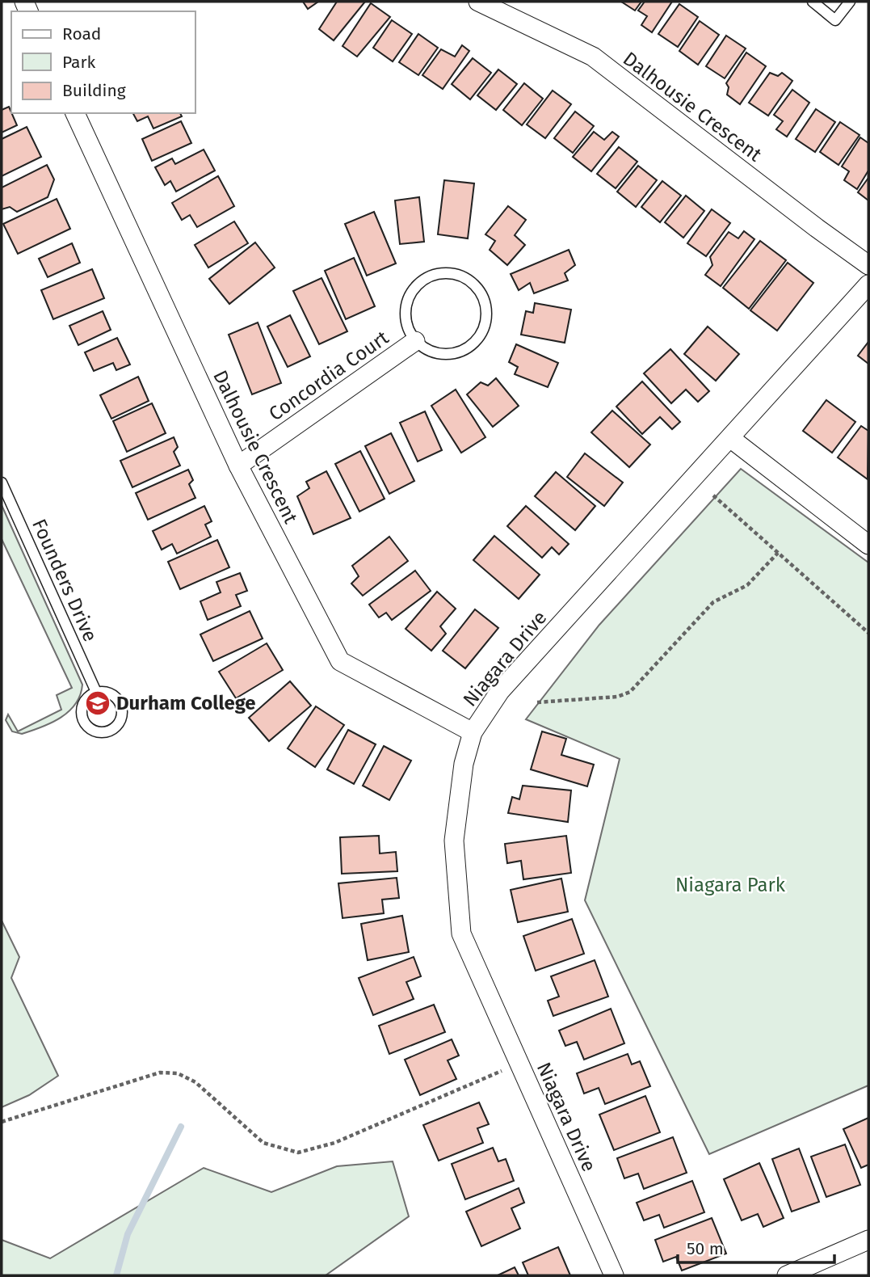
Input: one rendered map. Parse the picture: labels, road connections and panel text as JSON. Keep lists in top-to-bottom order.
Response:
{
  "streets": {
    "street": ["Dalhousie Crescent", "Concordia Court", "Niagara Drive"],
    "lane": ["Founders Drive"]
  },
  "crossings": [
    ["Dalhousie Crescent", "Concordia Court"],
    ["Dalhousie Crescent", "Niagara Drive"]
  ],
  "parks": ["Niagara Park"],
  "places": {
    "school or university": ["Durham College"]
  },
  "legend": ["Road", "Park", "Building"],
  "scale_bar": "50 m"
}
